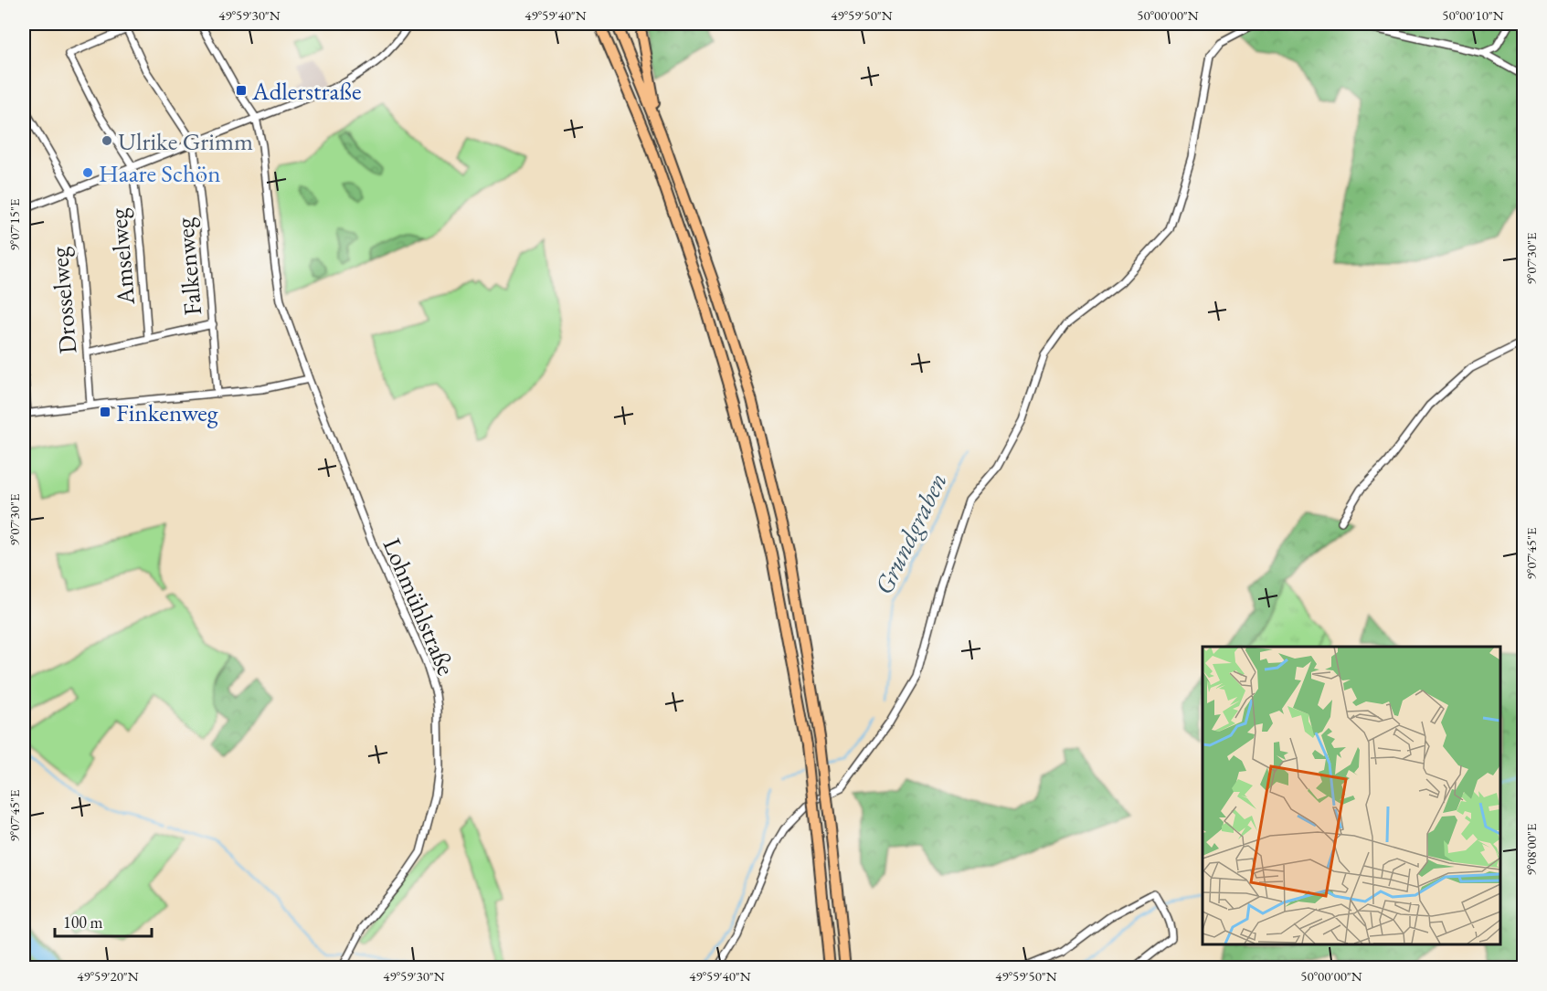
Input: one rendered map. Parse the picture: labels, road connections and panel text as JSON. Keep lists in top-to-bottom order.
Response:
{
  "streets": {
    "street": [
      "Amselweg",
      "Falkenweg",
      "Drosselweg",
      "Lohmühlstraße"
    ]
  },
  "crossings": [
    ["Amselweg", "Falkenweg"]
  ],
  "water": ["Grundgraben"],
  "places": {
    "transit": ["Adlerstraße", "Finkenweg"],
    "other": ["Ulrike Grimm", "Haare Schön"]
  },
  "scale_bar": "100 m",
  "coordinates": [
    "49°59'30\"N",
    "49°59'40\"N",
    "49°59'50\"N",
    "50°00'00\"N",
    "50°00'10\"N",
    "9°07'15\"E",
    "9°07'30\"E",
    "9°07'45\"E",
    "9°08'00\"E",
    "49°59'20\"N"
  ]
}
